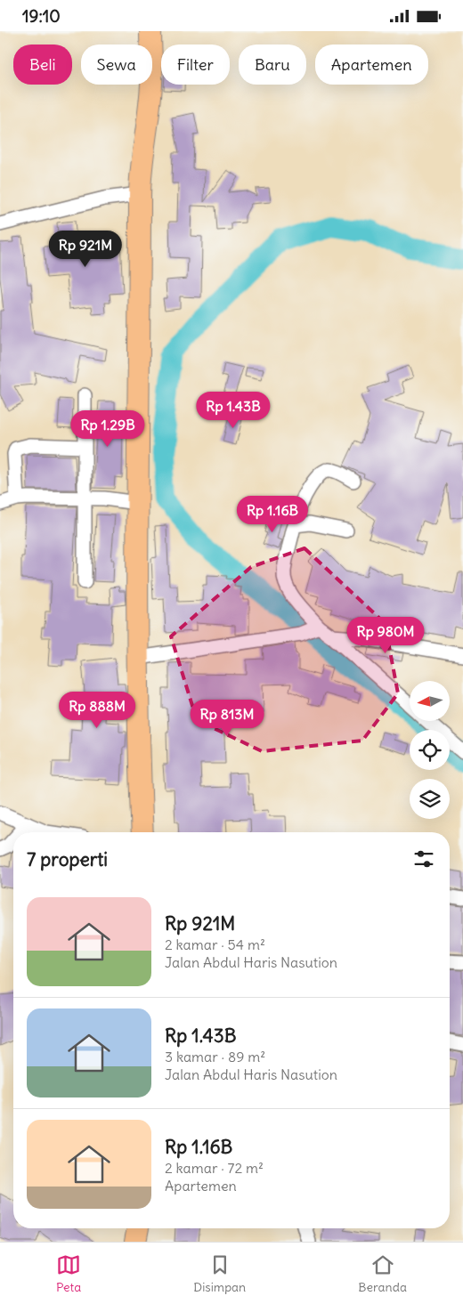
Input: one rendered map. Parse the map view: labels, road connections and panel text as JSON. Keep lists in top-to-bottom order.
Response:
{
  "north": "left",
  "page": {
    "status": "19:10",
    "chip": [
      "Beli",
      "Sewa",
      "Filter",
      "Baru",
      "Apartemen"
    ],
    "price": [
      "Rp 921M",
      "Rp 1.43B",
      "Rp 1.29B",
      "Rp 1.16B",
      "Rp 980M",
      "Rp 888M",
      "Rp 813M"
    ],
    "heading": "7 properti",
    "list": [
      {
        "name": "Rp 921M",
        "note": "2 kamar · 54 m² · Jalan Abdul Haris Nasution"
      },
      {
        "name": "Rp 1.43B",
        "note": "3 kamar · 89 m² · Jalan Abdul Haris Nasution"
      },
      {
        "name": "Rp 1.16B",
        "note": "2 kamar · 72 m² · Apartemen"
      }
    ],
    "tabs": ["Peta", "Disimpan", "Beranda"]
  }
}
